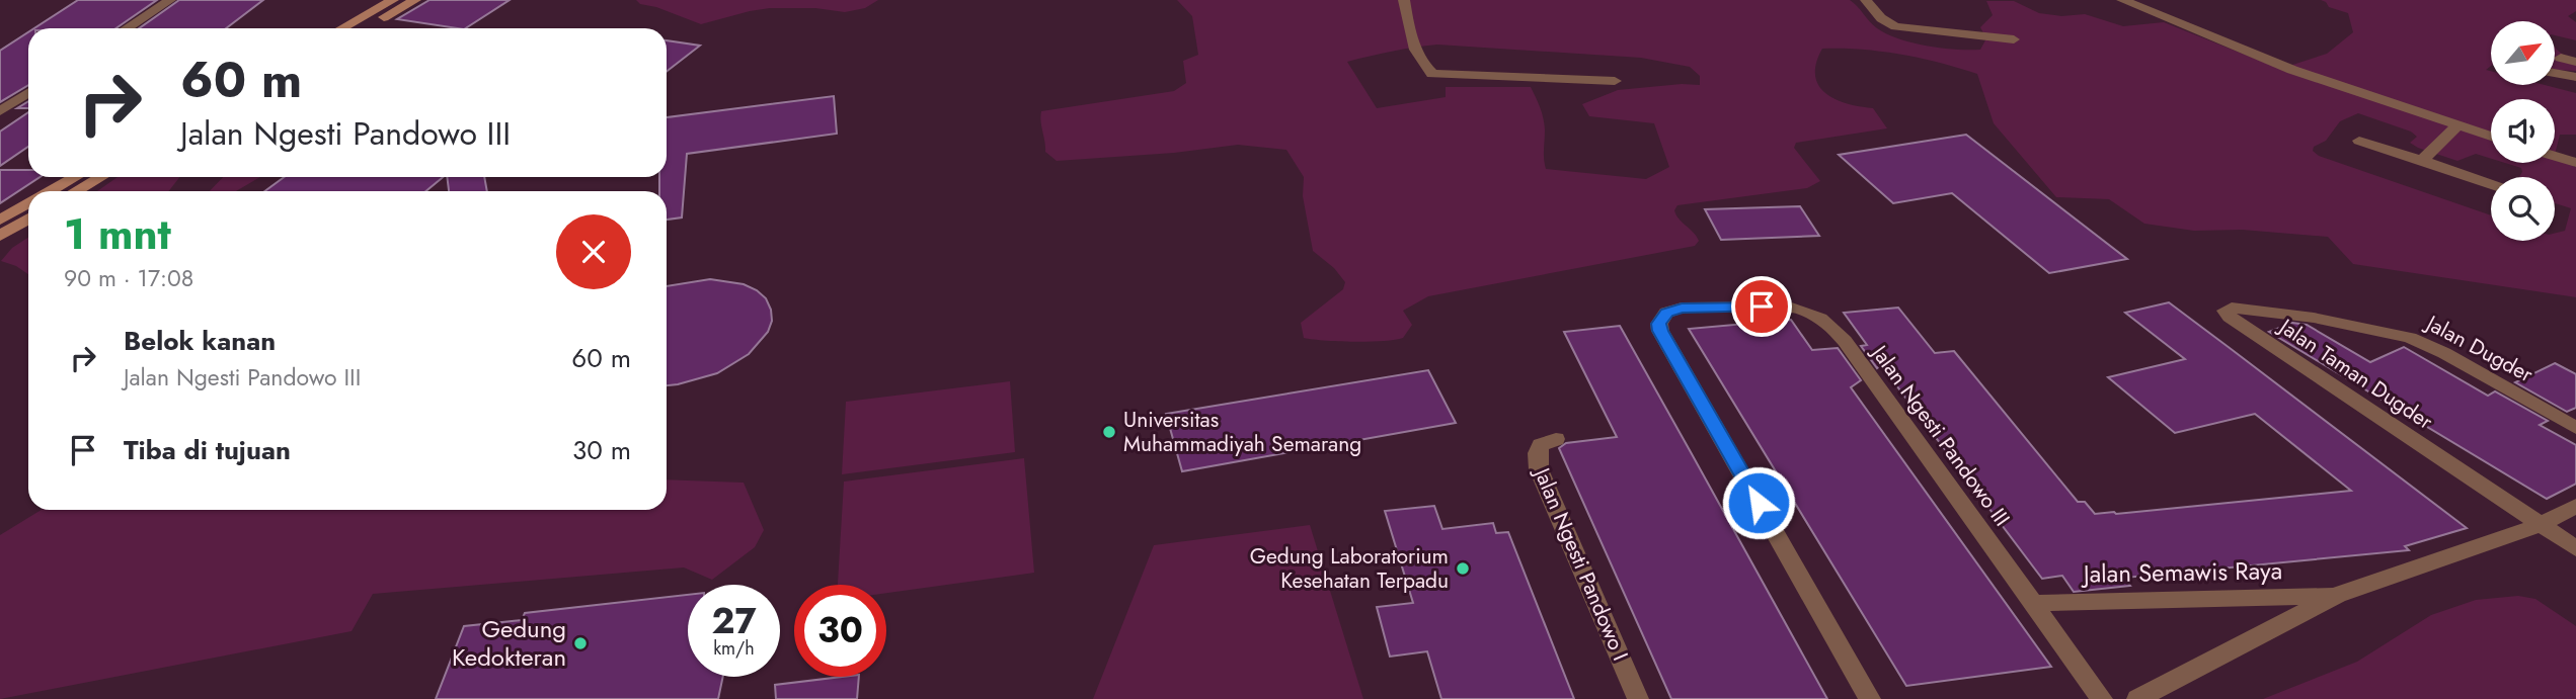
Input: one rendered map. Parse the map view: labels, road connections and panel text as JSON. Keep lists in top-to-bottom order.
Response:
{
  "streets": {
    "street": [
      "Jalan Dugder",
      "Jalan Taman Dugder",
      "Jalan Ngesti Pandowo III",
      "Jalan Ngesti Pandowo I",
      "Jalan Semawis Raya"
    ]
  },
  "crossings": [
    ["Jalan Dugder", "Jalan Taman Dugder"],
    ["Jalan Taman Dugder", "Jalan Semawis Raya"],
    ["Jalan Ngesti Pandowo III", "Jalan Semawis Raya"]
  ],
  "places": ["Universitas Muhammadiyah Semarang", "Gedung Laboratorium Kesehatan Terpadu", "Gedung Kedokteran"],
  "north": "top right",
  "page": {
    "turn": ["60 m", "Jalan Ngesti Pandowo III"],
    "heading": ["1 mnt", "90 m · 17:08"],
    "list": [
      {
        "name": "Belok kanan",
        "note": "Jalan Ngesti Pandowo III",
        "value": "60 m"
      },
      {
        "name": "Tiba di tujuan",
        "value": "30 m"
      }
    ],
    "speed": "27 km/h",
    "limit": "30"
  }
}
